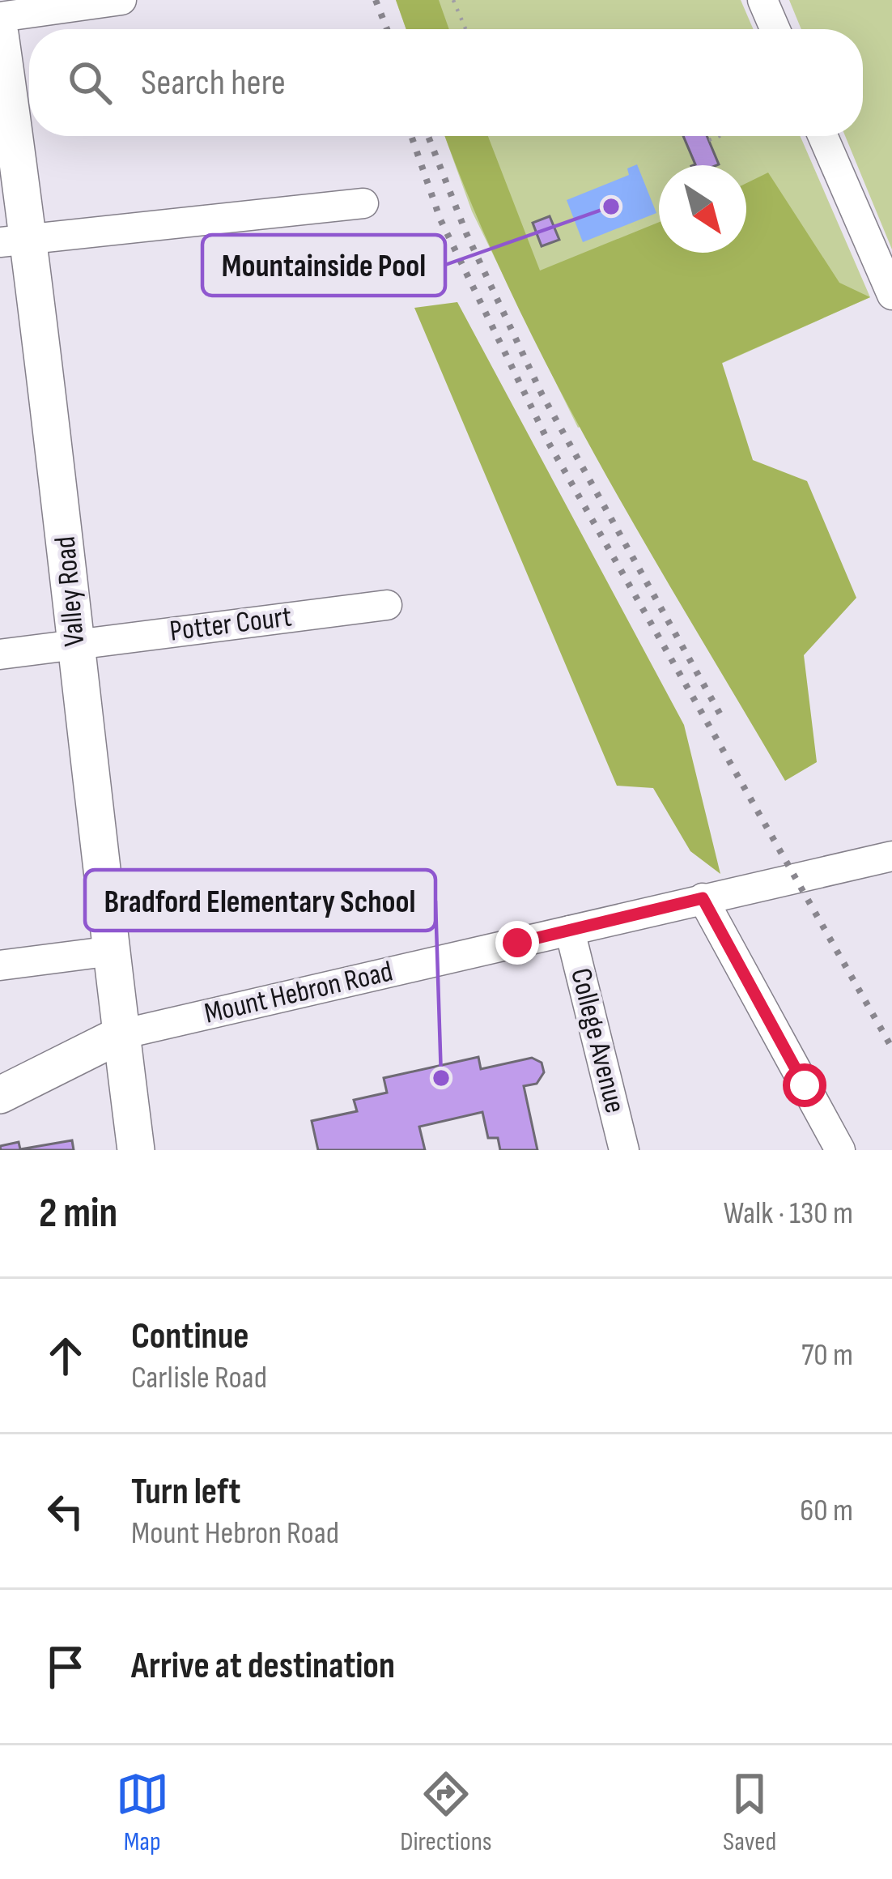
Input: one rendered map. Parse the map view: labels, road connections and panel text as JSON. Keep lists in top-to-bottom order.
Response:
{
  "streets": {
    "main road": ["Valley Road", "Mount Hebron Road"],
    "street": ["Potter Court", "College Avenue"]
  },
  "crossings": [
    ["Valley Road", "Potter Court"],
    ["Valley Road", "Mount Hebron Road"],
    ["Mount Hebron Road", "College Avenue"]
  ],
  "places": ["Mountainside Pool", "Bradford Elementary School"],
  "north": "bottom right",
  "page": {
    "search": "Search here",
    "heading": ["2 min", "Walk · 130 m"],
    "list": [
      ["Continue", "Carlisle Road", "70 m"],
      ["Turn left", "Mount Hebron Road", "60 m"],
      "Arrive at destination"
    ],
    "nav": ["Map", "Directions", "Saved"]
  }
}
